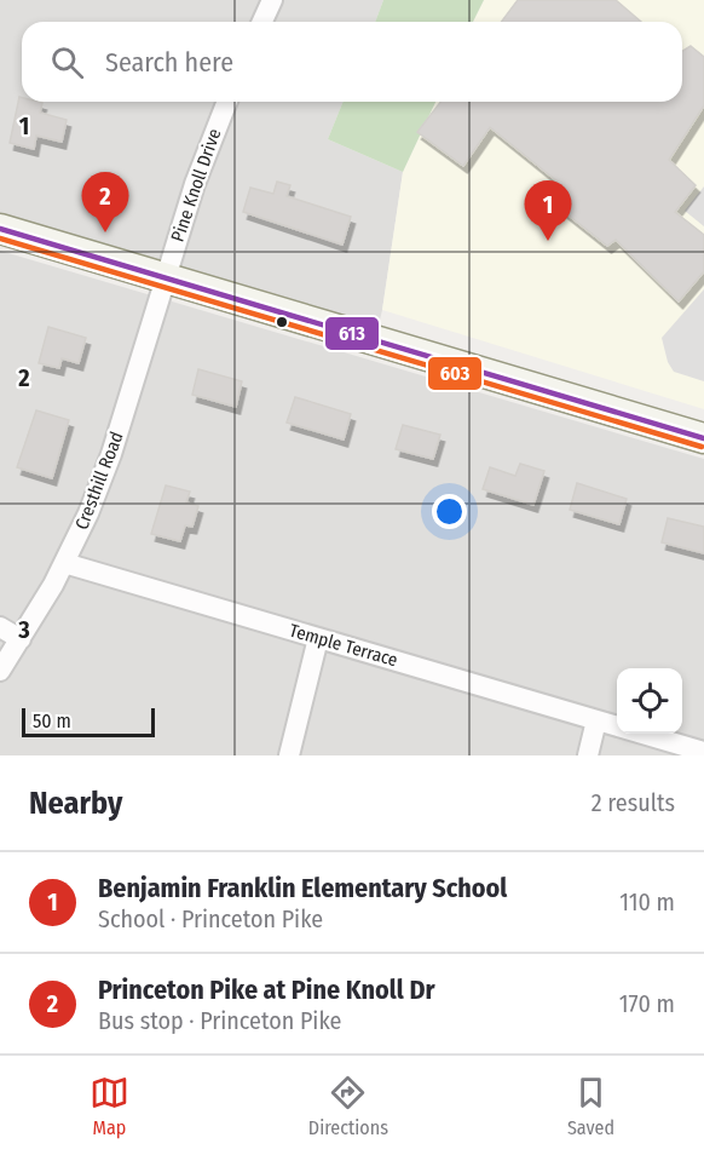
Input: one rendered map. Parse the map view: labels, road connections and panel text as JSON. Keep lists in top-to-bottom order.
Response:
{
  "streets": {
    "street": ["Pine Knoll Drive", "Cresthill Road", "Temple Terrace"]
  },
  "crossings": [
    ["Pine Knoll Drive", "Cresthill Road"],
    ["Cresthill Road", "Temple Terrace"]
  ],
  "lines": ["transit line 613", "transit line 603"],
  "scale_bar": "50 m",
  "page": {
    "search": "Search here",
    "pins": ["2", "1"],
    "scale": "50 m",
    "heading": ["Nearby", "2 results"],
    "list": [
      {
        "mark": "1",
        "name": "Benjamin Franklin Elementary School",
        "note": "School · Princeton Pike",
        "value": "110 m"
      },
      {
        "mark": "2",
        "name": "Princeton Pike at Pine Knoll Dr",
        "note": "Bus stop · Princeton Pike",
        "value": "170 m"
      }
    ],
    "nav": ["Map", "Directions", "Saved"]
  },
  "grid": {
    "rows": ["1", "2", "3"]
  }
}
